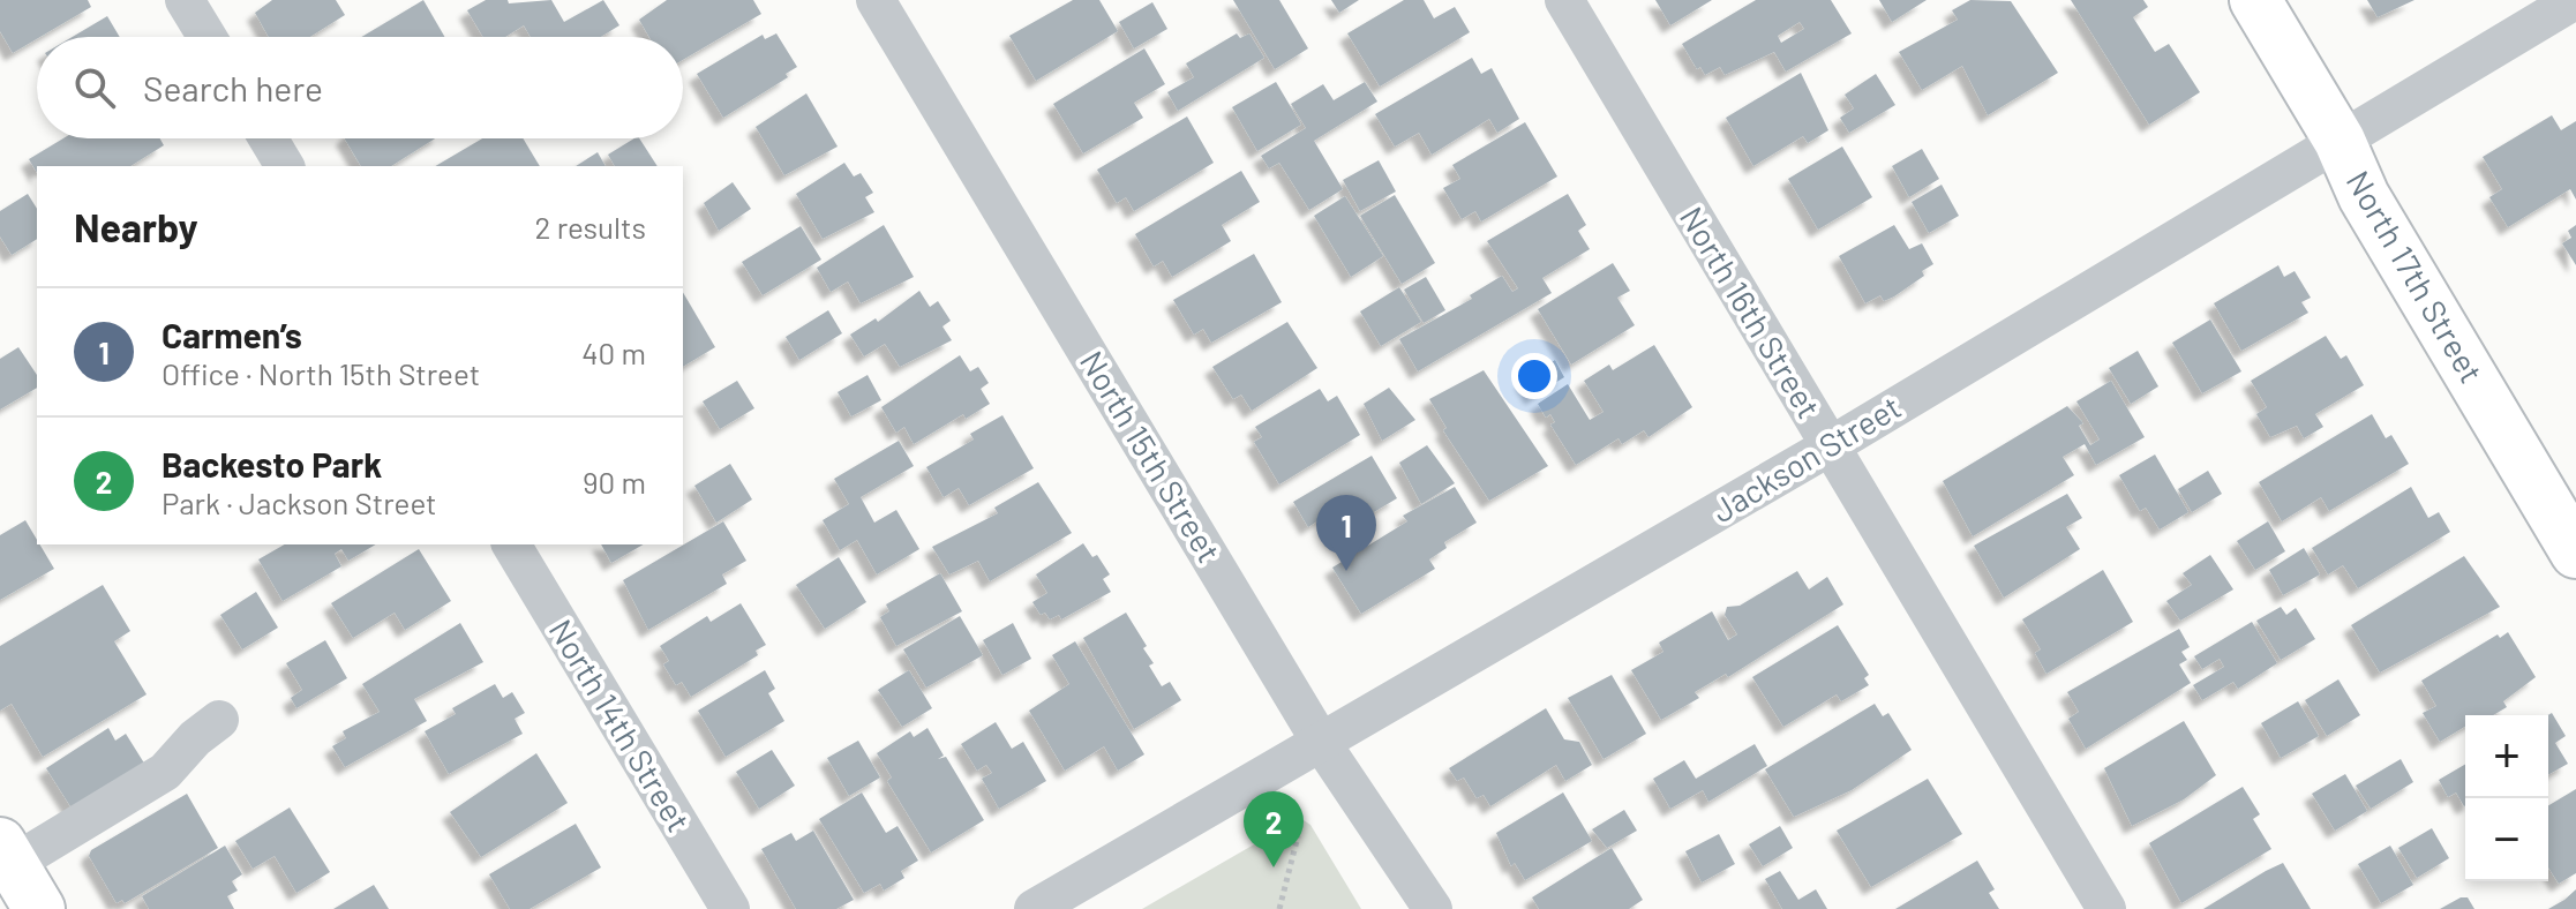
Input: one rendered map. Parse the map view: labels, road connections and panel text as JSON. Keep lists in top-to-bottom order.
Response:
{
  "streets": {
    "main road": ["North 17th Street"],
    "street": [
      "North 16th Street",
      "North 15th Street",
      "Jackson Street",
      "North 14th Street"
    ]
  },
  "crossings": [
    ["North 17th Street", "Jackson Street"],
    ["North 16th Street", "Jackson Street"],
    ["North 15th Street", "Jackson Street"]
  ],
  "page": {
    "search": "Search here",
    "heading": ["Nearby", "2 results"],
    "list": [
      {
        "mark": "1",
        "name": "Carmen’s",
        "note": "Office · North 15th Street",
        "value": "40 m"
      },
      {
        "mark": "2",
        "name": "Backesto Park",
        "note": "Park · Jackson Street",
        "value": "90 m"
      }
    ],
    "pins": ["1", "2"],
    "map_buttons": ["+", "−"]
  }
}
